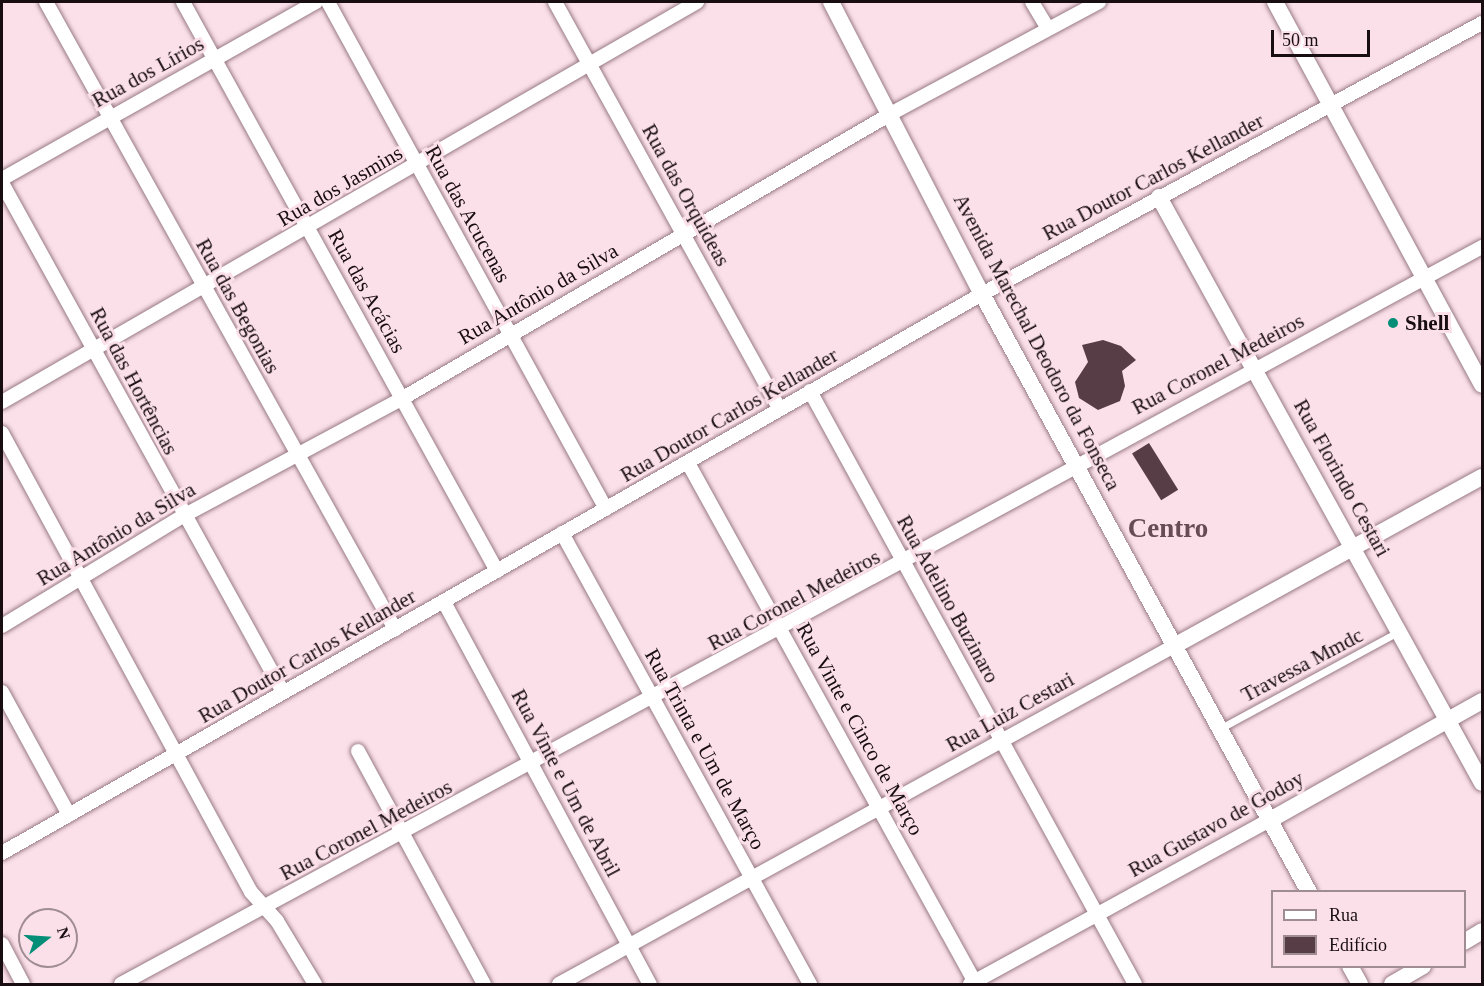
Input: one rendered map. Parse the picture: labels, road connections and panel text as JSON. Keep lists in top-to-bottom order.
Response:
{
  "streets": {
    "street": [
      "Rua dos Lírios",
      "Rua Doutor Carlos Kellander",
      "Rua dos Jasmins",
      "Rua das Orquideas",
      "Rua das Acucenas",
      "Rua das Acácias",
      "Rua Antônio da Silva",
      "Rua das Begonias",
      "Avenida Marechal Deodoro da Fonseca",
      "Rua Coronel Medeiros",
      "Rua das Hortências",
      "Rua Florindo Cestari",
      "Rua Adelino Buzinaro",
      "Rua Luiz Cestari",
      "Rua Vinte e Cinco de Março",
      "Rua Trinta e Um de Março",
      "Rua Vinte e Um de Abril",
      "Rua Gustavo de Godoy"
    ],
    "lane": ["Travessa Mmdc"]
  },
  "crossings": [
    ["Rua dos Lírios", "Rua das Acácias"],
    ["Rua dos Lírios", "Rua das Begonias"],
    ["Rua dos Lírios", "Rua das Hortências"],
    ["Rua Doutor Carlos Kellander", "Rua das Orquideas"],
    ["Rua Doutor Carlos Kellander", "Rua das Acucenas"],
    ["Rua Doutor Carlos Kellander", "Rua das Acácias"],
    ["Rua Doutor Carlos Kellander", "Rua das Begonias"],
    ["Rua Doutor Carlos Kellander", "Avenida Marechal Deodoro da Fonseca"],
    ["Rua Doutor Carlos Kellander", "Rua das Hortências"],
    ["Rua Doutor Carlos Kellander", "Rua Florindo Cestari"],
    ["Rua Doutor Carlos Kellander", "Rua Adelino Buzinaro"],
    ["Rua Doutor Carlos Kellander", "Rua Vinte e Cinco de Março"],
    ["Rua Doutor Carlos Kellander", "Rua Trinta e Um de Março"],
    ["Rua Doutor Carlos Kellander", "Rua Vinte e Um de Abril"],
    ["Rua dos Jasmins", "Rua das Orquideas"],
    ["Rua dos Jasmins", "Rua das Acucenas"],
    ["Rua dos Jasmins", "Rua das Acácias"],
    ["Rua dos Jasmins", "Rua das Begonias"],
    ["Rua dos Jasmins", "Rua das Hortências"],
    ["Rua das Orquideas", "Rua Antônio da Silva"],
    ["Rua das Acucenas", "Rua Antônio da Silva"],
    ["Rua das Acácias", "Rua Antônio da Silva"],
    ["Rua Antônio da Silva", "Rua das Begonias"],
    ["Rua Antônio da Silva", "Avenida Marechal Deodoro da Fonseca"],
    ["Rua Antônio da Silva", "Rua das Hortências"],
    ["Avenida Marechal Deodoro da Fonseca", "Rua Coronel Medeiros"],
    ["Avenida Marechal Deodoro da Fonseca", "Travessa Mmdc"],
    ["Avenida Marechal Deodoro da Fonseca", "Rua Luiz Cestari"],
    ["Avenida Marechal Deodoro da Fonseca", "Rua Gustavo de Godoy"],
    ["Rua Coronel Medeiros", "Rua Florindo Cestari"],
    ["Rua Coronel Medeiros", "Rua Adelino Buzinaro"],
    ["Rua Coronel Medeiros", "Rua Vinte e Cinco de Março"],
    ["Rua Coronel Medeiros", "Rua Trinta e Um de Março"],
    ["Rua Coronel Medeiros", "Rua Vinte e Um de Abril"],
    ["Rua Florindo Cestari", "Travessa Mmdc"],
    ["Rua Florindo Cestari", "Rua Luiz Cestari"],
    ["Rua Florindo Cestari", "Rua Gustavo de Godoy"],
    ["Rua Adelino Buzinaro", "Rua Luiz Cestari"],
    ["Rua Adelino Buzinaro", "Rua Gustavo de Godoy"],
    ["Rua Luiz Cestari", "Rua Vinte e Cinco de Março"],
    ["Rua Luiz Cestari", "Rua Trinta e Um de Março"],
    ["Rua Luiz Cestari", "Rua Vinte e Um de Abril"],
    ["Rua Vinte e Cinco de Março", "Rua Gustavo de Godoy"]
  ],
  "districts": ["Centro"],
  "places": ["Shell"],
  "legend": ["Rua", "Edifício"],
  "scale_bar": "50 m",
  "north": "right"
}
